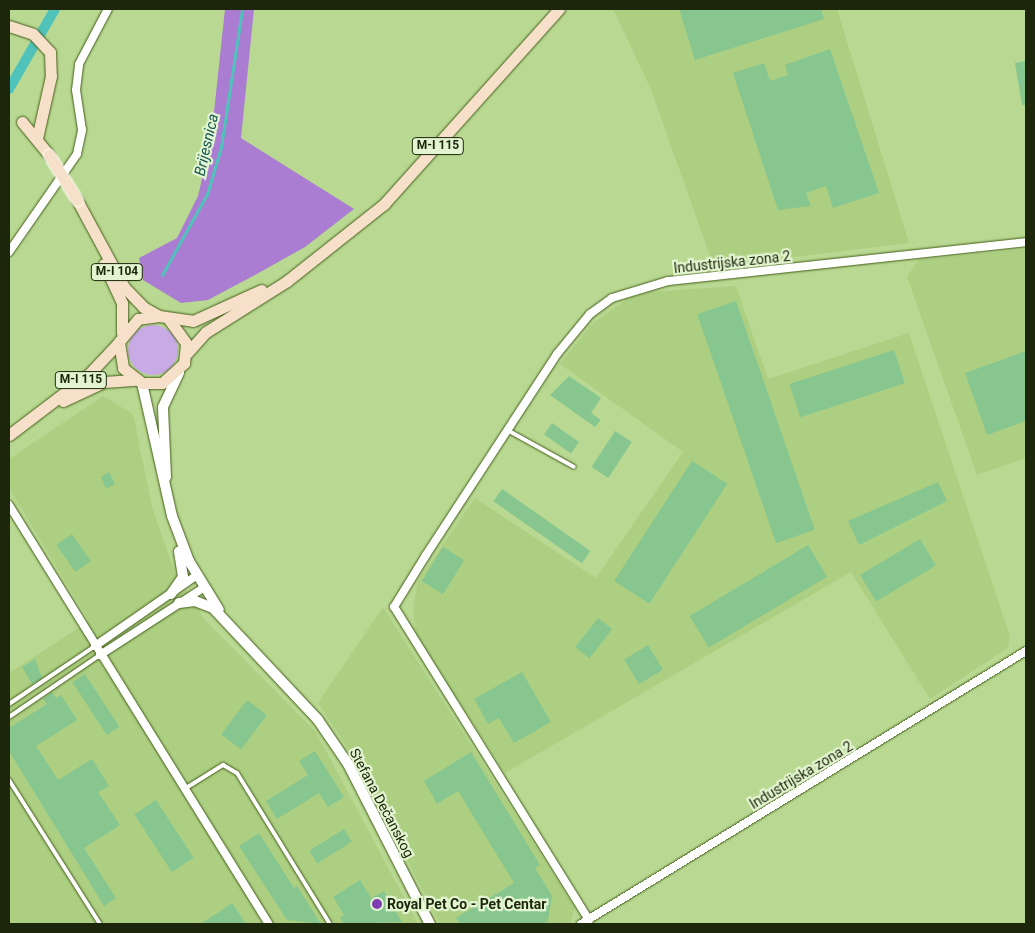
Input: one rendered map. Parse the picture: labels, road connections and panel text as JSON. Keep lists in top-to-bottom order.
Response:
{
  "streets": {
    "main road": ["M-I 115", "M-I 104", "Stefana Dečanskog"],
    "street": ["Industrijska zona 2"]
  },
  "crossings": [
    ["M-I 115", "M-I 104"]
  ],
  "water": ["Brijesnica"],
  "places": ["Royal Pet Co - Pet Centar"]
}
